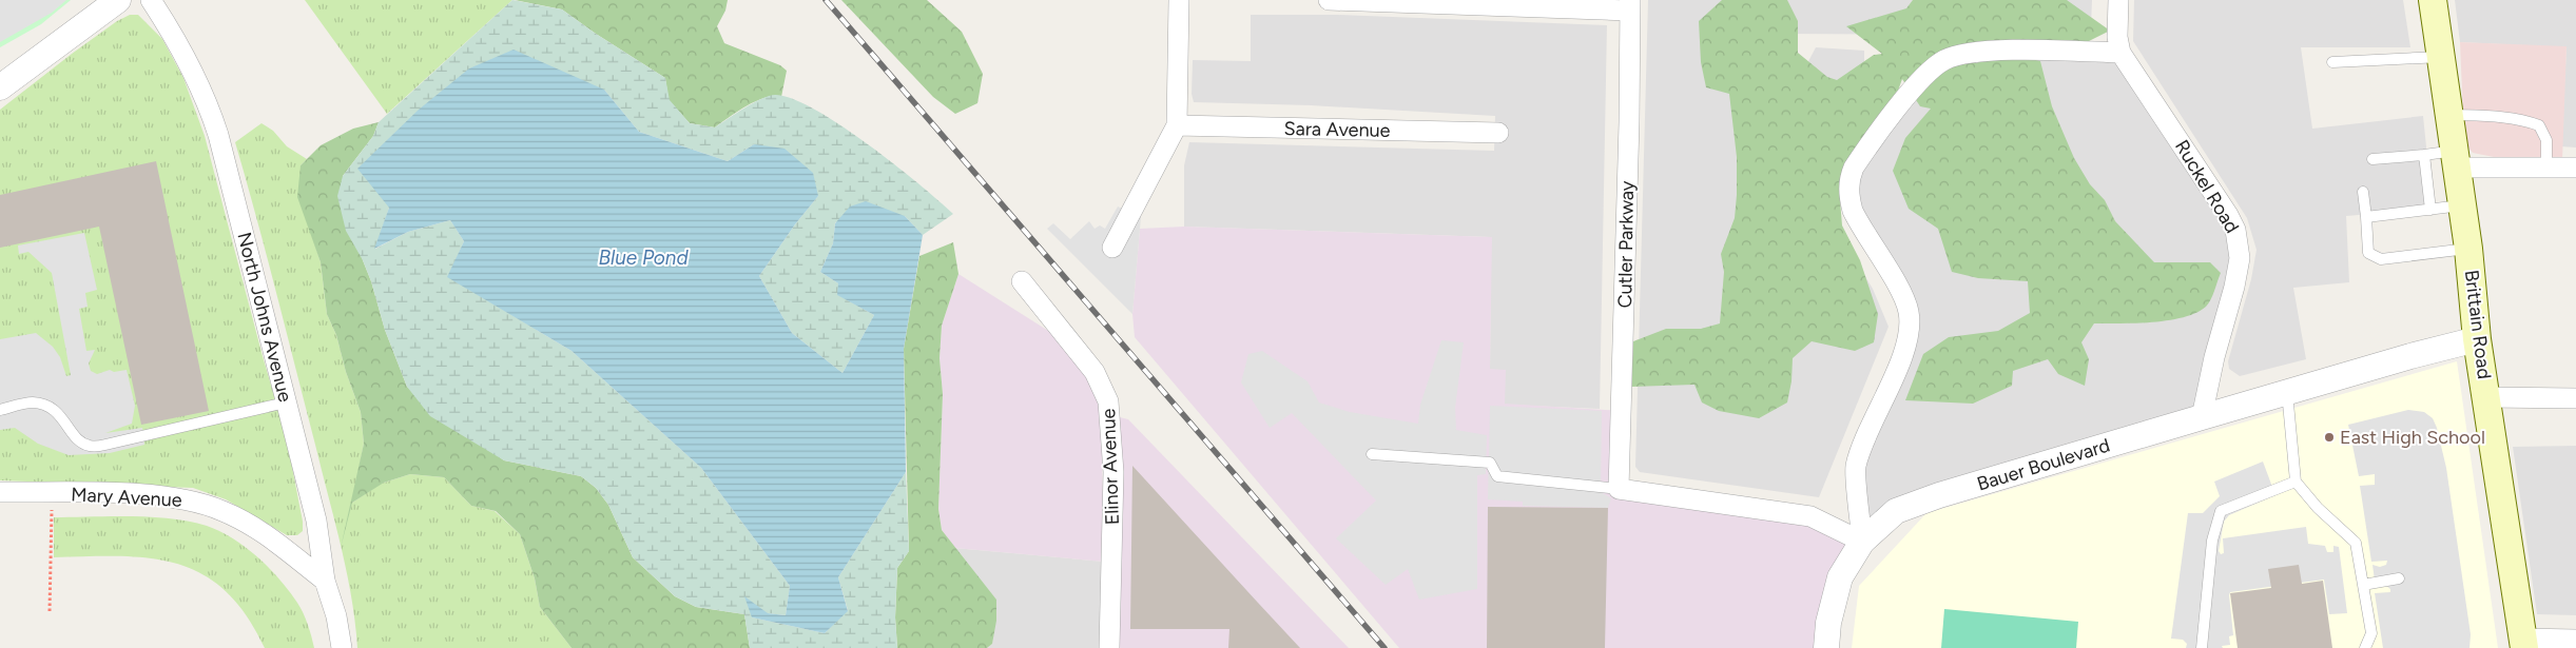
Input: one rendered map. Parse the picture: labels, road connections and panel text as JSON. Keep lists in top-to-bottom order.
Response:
{
  "streets": {
    "main road": ["Brittain Road"],
    "street": [
      "Sara Avenue",
      "Ruckel Road",
      "Cutler Parkway",
      "North Johns Avenue",
      "Bauer Boulevard",
      "Elinor Avenue",
      "Mary Avenue"
    ]
  },
  "crossings": [
    ["Ruckel Road", "Bauer Boulevard"],
    ["North Johns Avenue", "Mary Avenue"],
    ["Brittain Road", "Bauer Boulevard"]
  ],
  "water": ["Blue Pond"],
  "places": ["East High School"]
}
